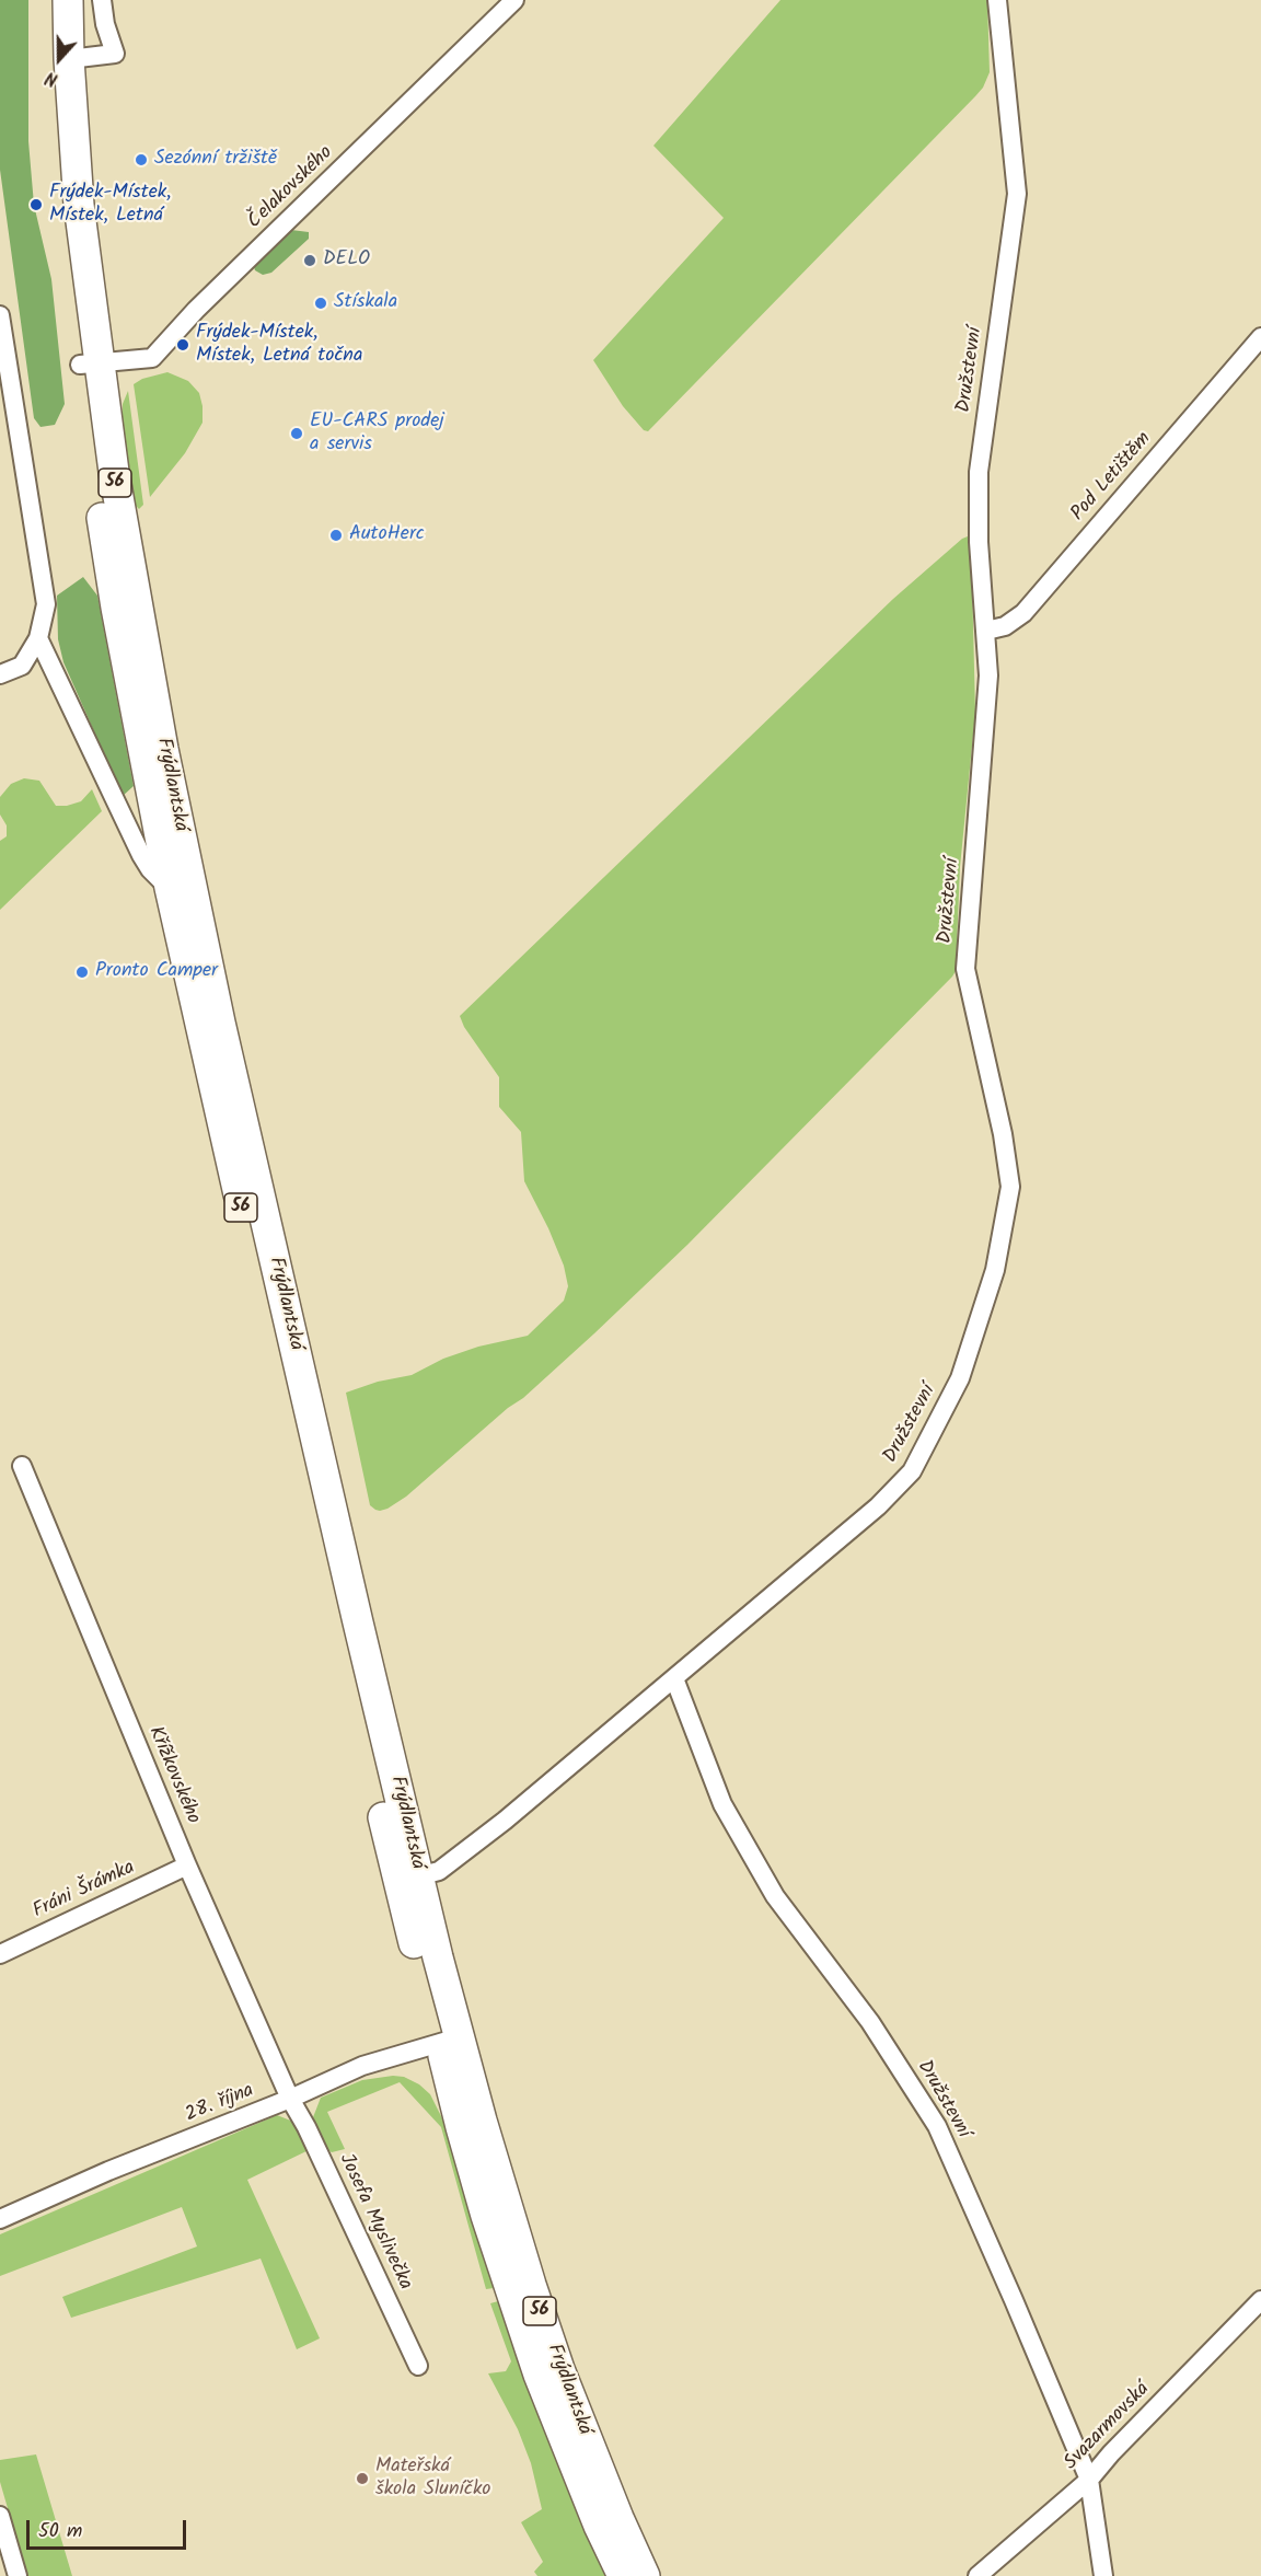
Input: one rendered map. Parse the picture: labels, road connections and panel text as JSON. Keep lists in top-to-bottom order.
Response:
{
  "streets": {
    "main road": ["56", "Frýdlantská"],
    "street": [
      "Čelakovského",
      "Družstevní",
      "Pod Letištěm",
      "Křížkovského",
      "Fráni Šrámka",
      "28. října",
      "Josefa Myslivečka",
      "Svazarmovská"
    ]
  },
  "crossings": [
    ["Čelakovského", "Frýdlantská"],
    ["Družstevní", "Pod Letištěm"],
    ["Družstevní", "Frýdlantská"],
    ["Družstevní", "Svazarmovská"],
    ["Frýdlantská", "28. října"],
    ["Křížkovského", "Fráni Šrámka"],
    ["Křížkovského", "28. října"],
    ["Křížkovského", "Josefa Myslivečka"],
    ["28. října", "Josefa Myslivečka"]
  ],
  "places": [
    "Sezónní tržiště",
    "Frýdek-Místek, Místek, Letná",
    "DELO",
    "Stískala",
    "Frýdek-Místek, Místek, Letná točna",
    "EU-CARS prodej a servis",
    "AutoHerc",
    "Pronto Camper",
    "Mateřská škola Sluníčko"
  ],
  "scale_bar": "50 m",
  "north": "bottom"
}
